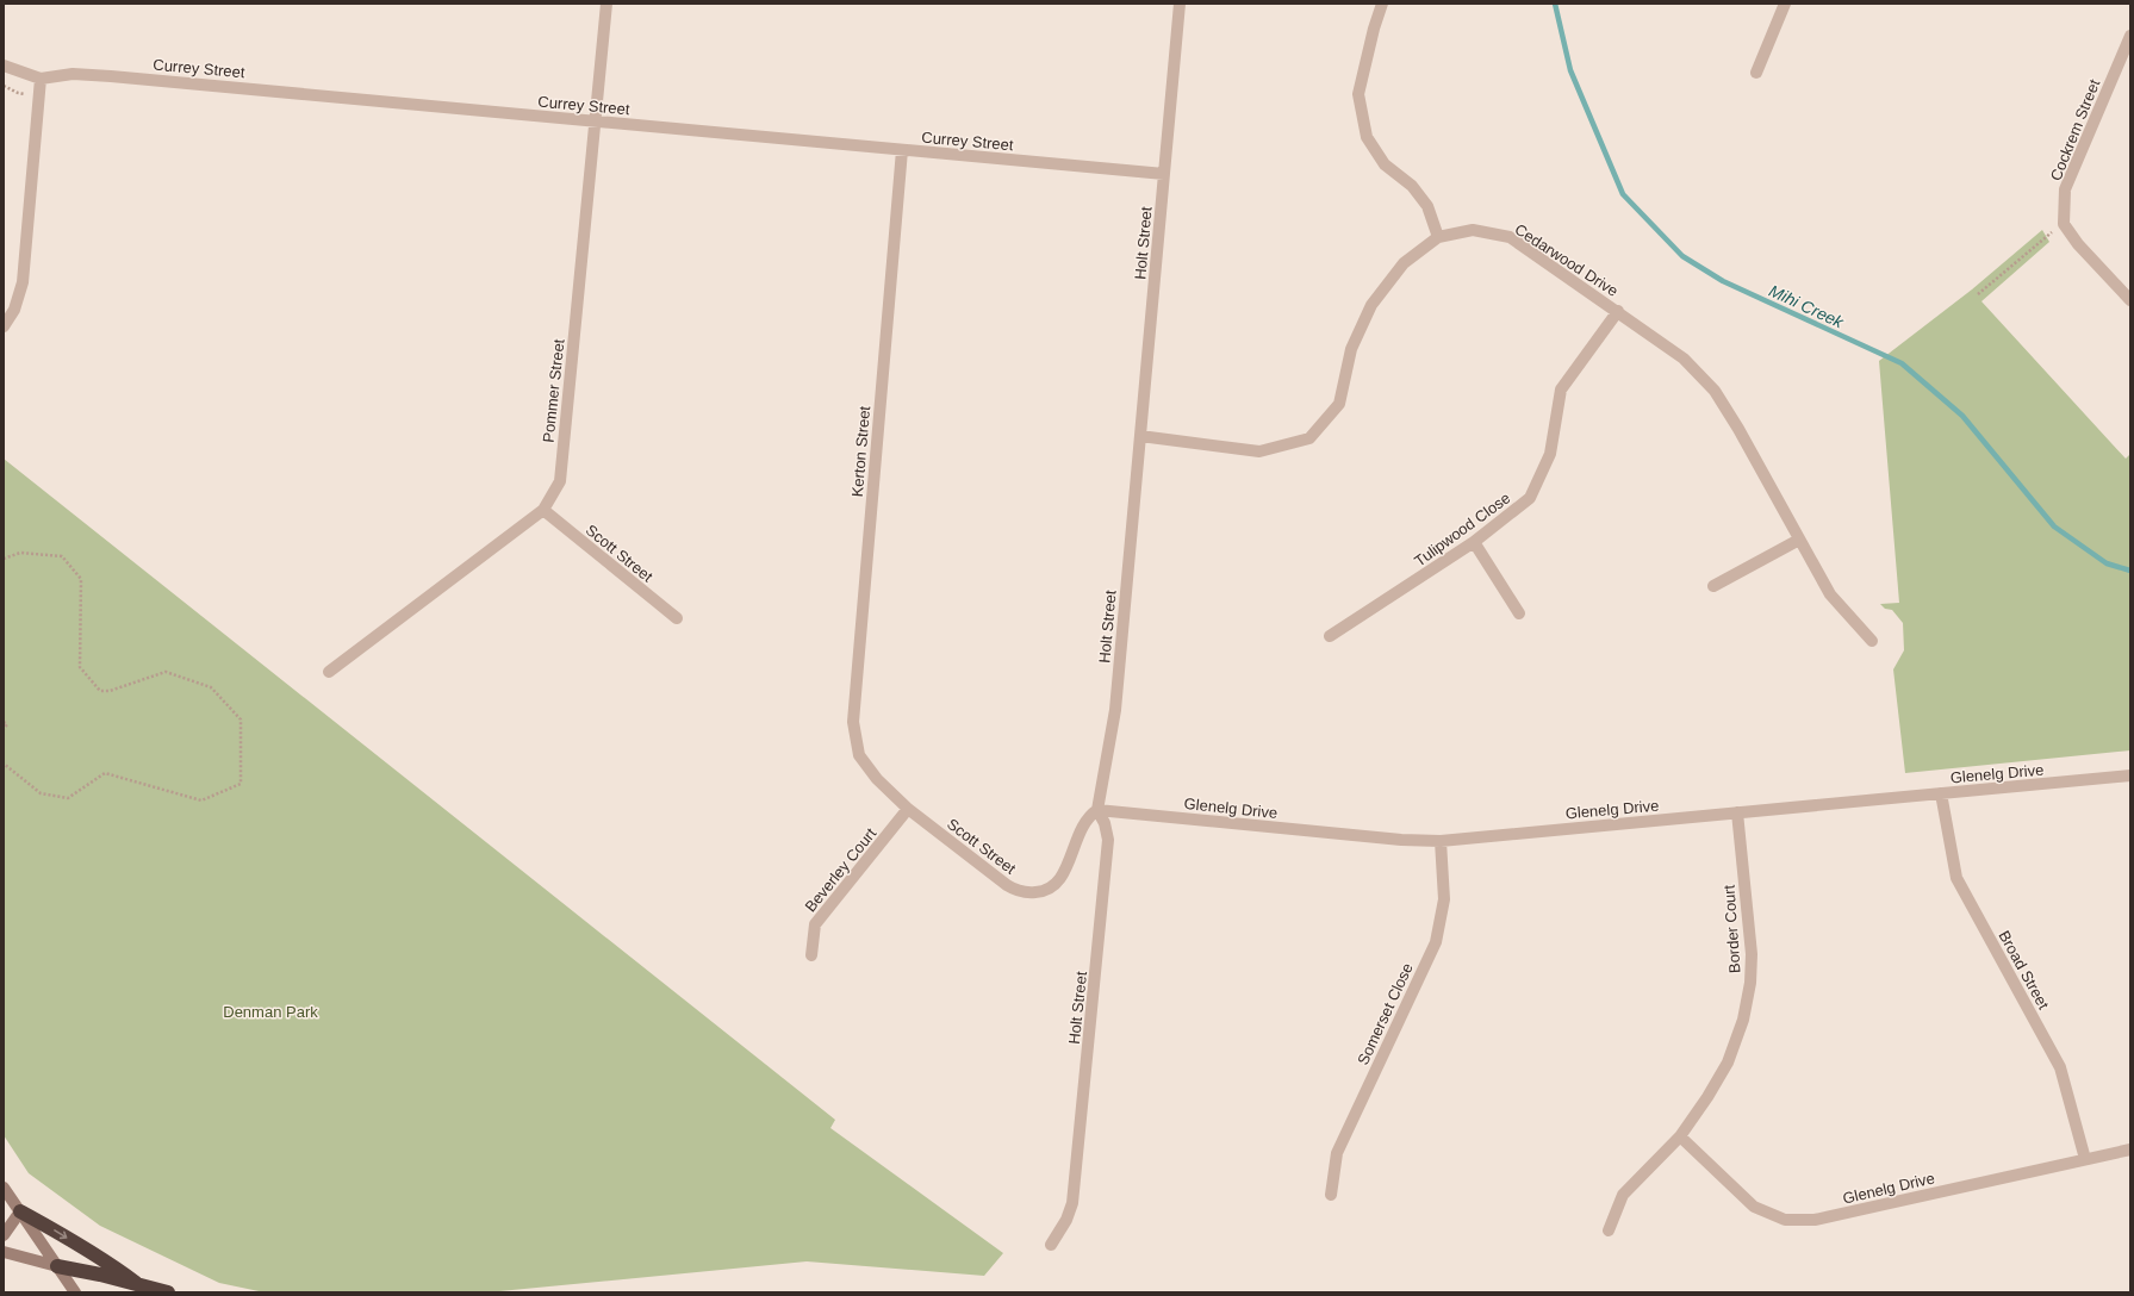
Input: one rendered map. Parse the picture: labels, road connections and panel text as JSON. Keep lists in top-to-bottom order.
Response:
{
  "streets": {
    "street": [
      "Currey Street",
      "Cockrem Street",
      "Holt Street",
      "Cedarwood Drive",
      "Pommer Street",
      "Kerton Street",
      "Tulipwood Close",
      "Scott Street",
      "Glenelg Drive",
      "Beverley Court",
      "Border Court",
      "Broad Street",
      "Somerset Close"
    ]
  },
  "crossings": [
    ["Currey Street", "Holt Street"],
    ["Currey Street", "Pommer Street"],
    ["Currey Street", "Kerton Street"],
    ["Holt Street", "Cedarwood Drive"],
    ["Holt Street", "Scott Street"],
    ["Holt Street", "Glenelg Drive"],
    ["Cedarwood Drive", "Tulipwood Close"],
    ["Pommer Street", "Scott Street"],
    ["Kerton Street", "Scott Street"],
    ["Scott Street", "Glenelg Drive"],
    ["Scott Street", "Beverley Court"],
    ["Glenelg Drive", "Border Court"],
    ["Glenelg Drive", "Broad Street"],
    ["Glenelg Drive", "Somerset Close"]
  ],
  "water": ["Mihi Creek"],
  "parks": ["Denman Park"]
}
